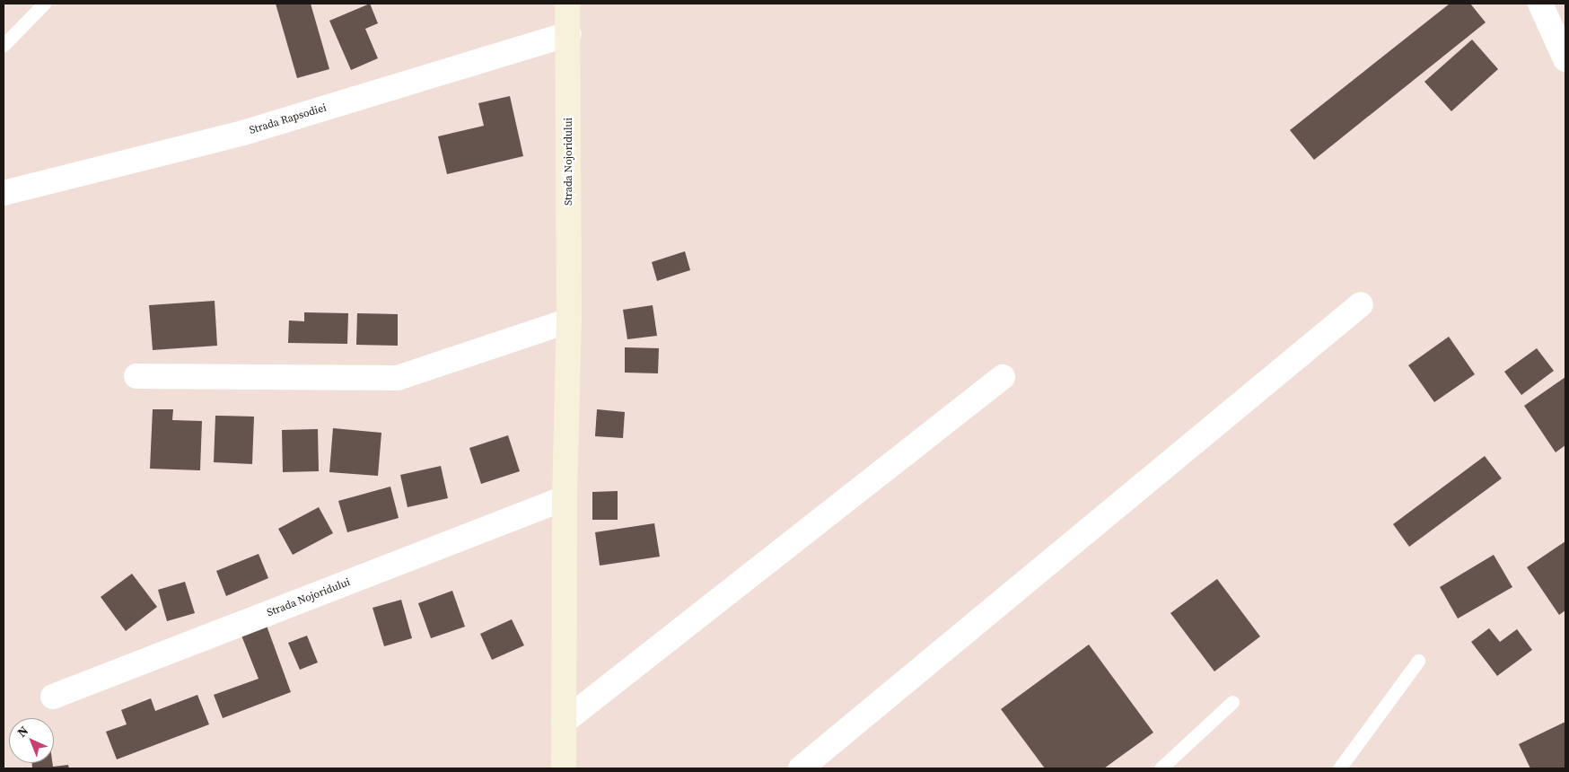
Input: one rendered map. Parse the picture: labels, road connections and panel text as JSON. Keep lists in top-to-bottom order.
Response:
{
  "streets": {
    "main road": ["Strada Nojoridului"],
    "street": ["Strada Rapsodiei"]
  },
  "crossings": [
    ["Strada Rapsodiei", "Strada Nojoridului"]
  ],
  "north": "top left"
}
